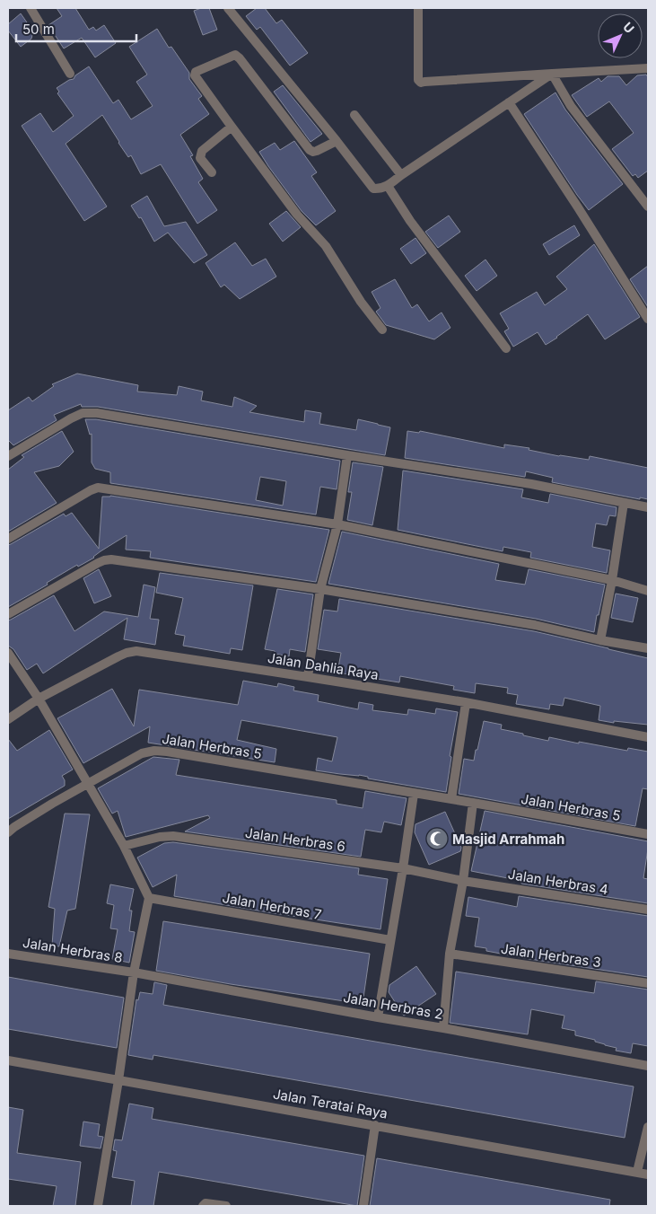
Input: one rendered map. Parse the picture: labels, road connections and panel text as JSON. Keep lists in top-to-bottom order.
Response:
{
  "streets": {
    "street": [
      "Jalan Dahlia Raya",
      "Jalan Herbras 5",
      "Jalan Herbras 6",
      "Jalan Herbras 4",
      "Jalan Herbras 7",
      "Jalan Herbras 8",
      "Jalan Herbras 3",
      "Jalan Herbras 2",
      "Jalan Teratai Raya"
    ]
  },
  "crossings": [
    ["Jalan Herbras 6", "Jalan Herbras 4"],
    ["Jalan Herbras 8", "Jalan Herbras 2"]
  ],
  "places": {
    "mosque": ["Masjid Arrahmah"]
  },
  "scale_bar": "50 m",
  "north": "top right"
}
